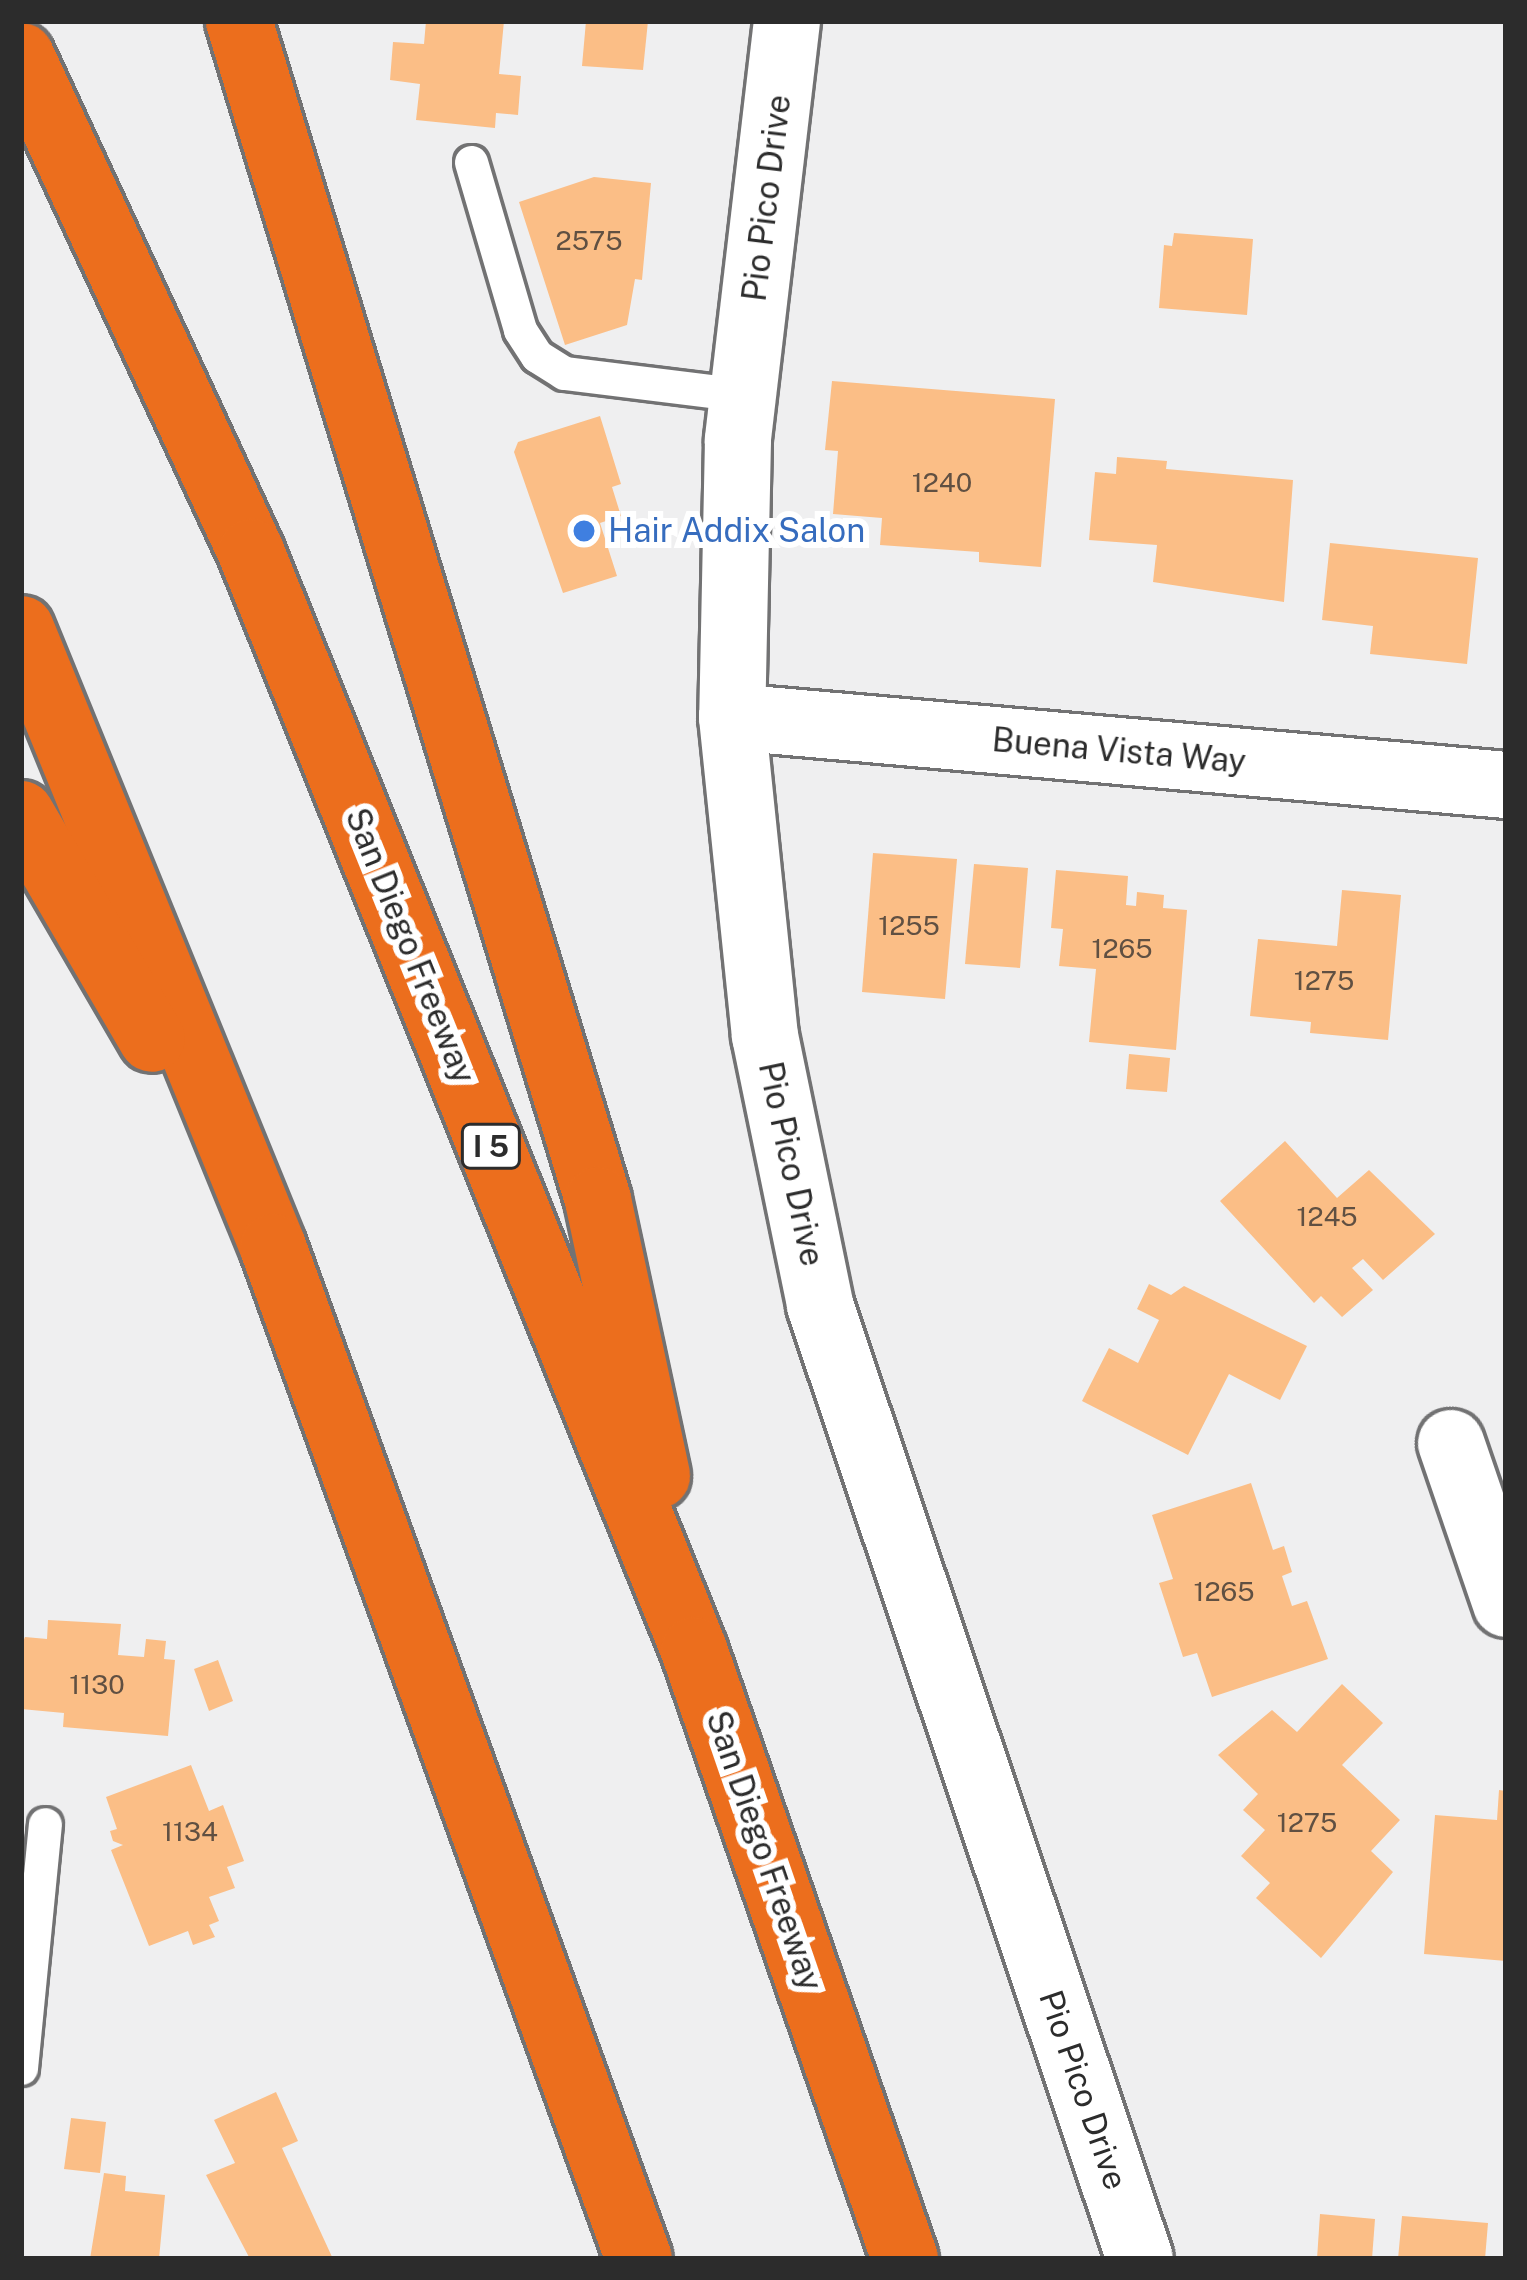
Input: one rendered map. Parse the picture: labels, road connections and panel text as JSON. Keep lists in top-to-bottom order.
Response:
{
  "streets": {
    "highway": ["San Diego Freeway", "I 5"],
    "street": ["Pio Pico Drive", "Buena Vista Way"]
  },
  "crossings": [
    ["Pio Pico Drive", "Buena Vista Way"]
  ],
  "places": ["Hair Addix Salon"],
  "house_numbers": [
    "2575",
    "1240",
    "1255",
    "1265",
    "1275",
    "1245",
    "1265",
    "1130",
    "1275",
    "1134"
  ]
}
